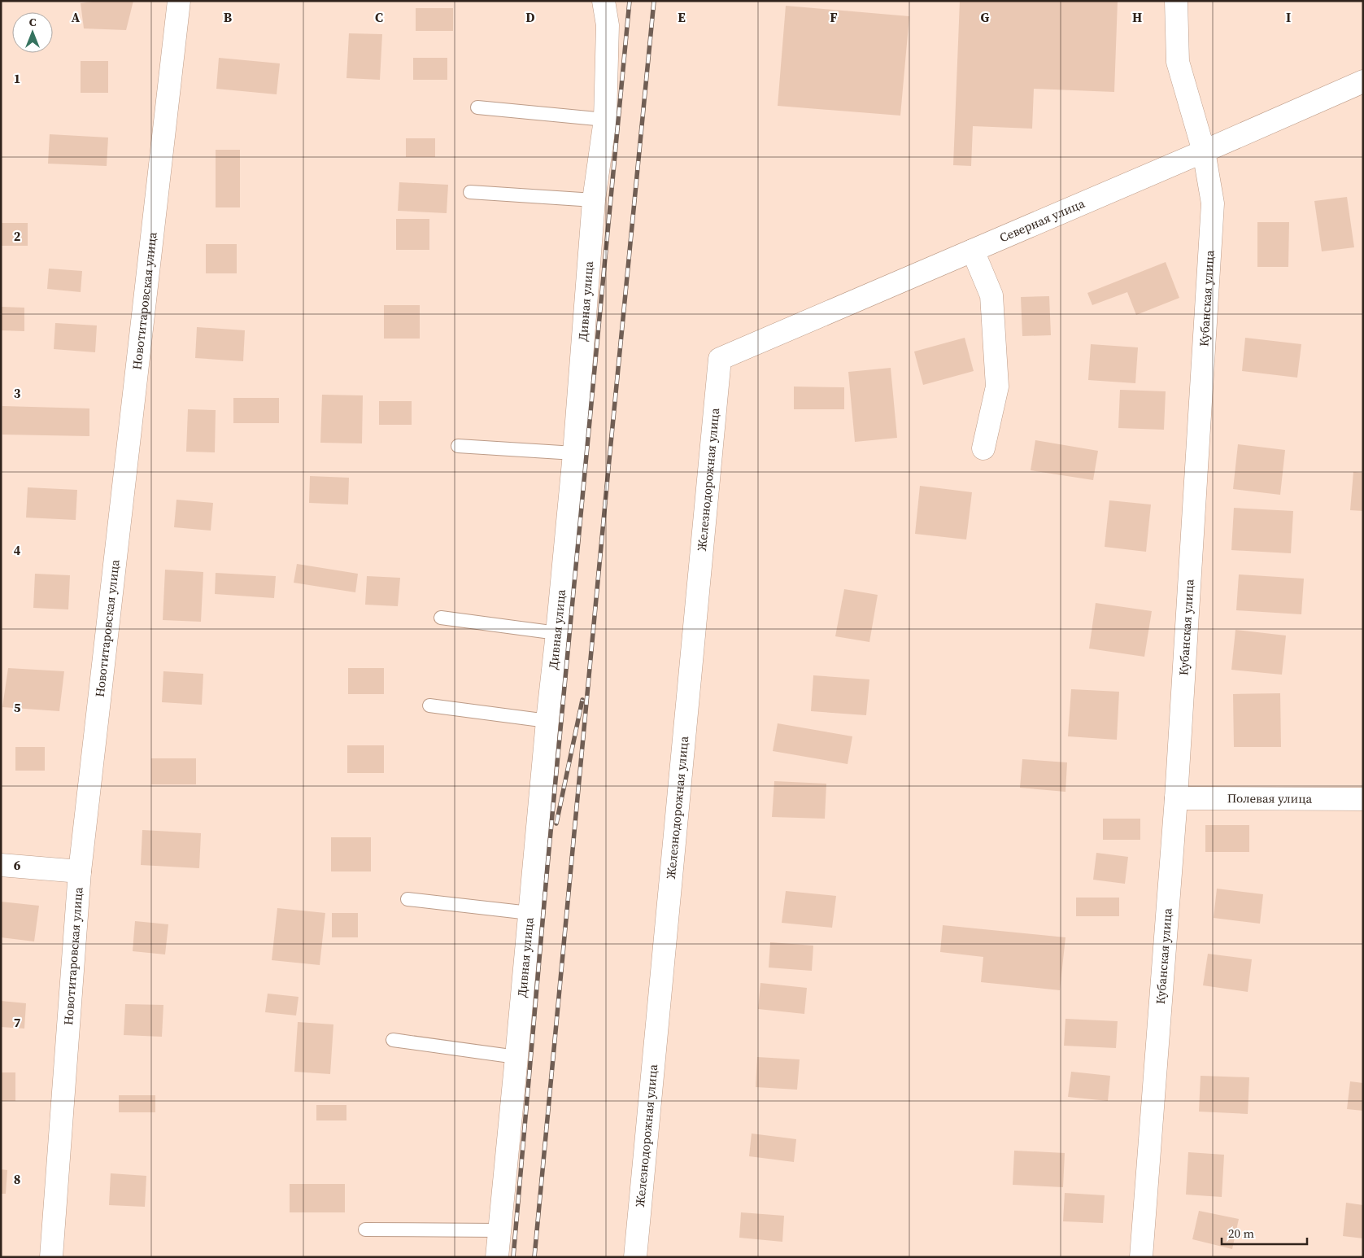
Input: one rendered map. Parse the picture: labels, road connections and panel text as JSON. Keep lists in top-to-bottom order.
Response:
{
  "streets": {
    "street": [
      "Северная улица",
      "Кубанская улица",
      "Новотитаровская улица",
      "Дивная улица",
      "Железнодорожная улица",
      "Полевая улица"
    ]
  },
  "crossings": [
    ["Северная улица", "Кубанская улица"],
    ["Северная улица", "Железнодорожная улица"],
    ["Кубанская улица", "Полевая улица"]
  ],
  "scale_bar": "20 m",
  "north": "top",
  "grid": {
    "columns": [
      "A",
      "B",
      "C",
      "D",
      "E",
      "F",
      "G",
      "H",
      "I"
    ],
    "rows": [
      "1",
      "2",
      "3",
      "4",
      "5",
      "6",
      "7",
      "8"
    ]
  }
}
